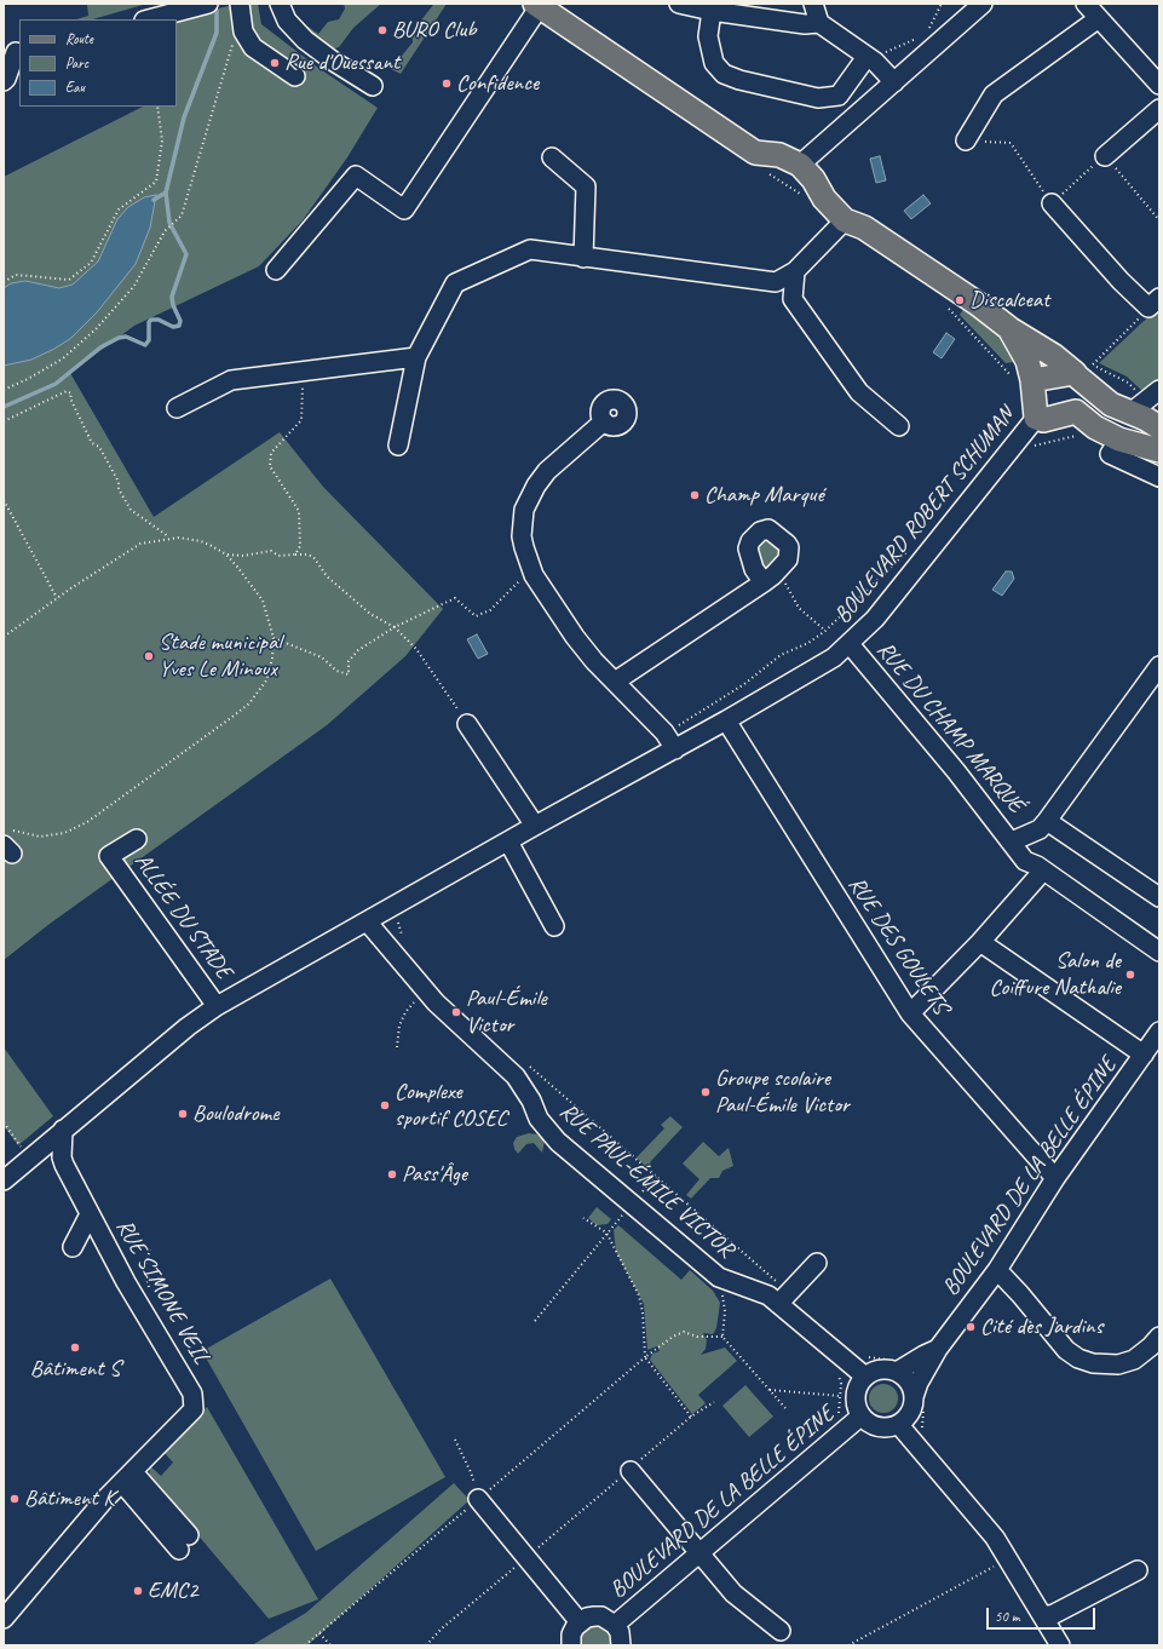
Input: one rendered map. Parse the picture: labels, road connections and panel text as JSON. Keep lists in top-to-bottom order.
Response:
{
  "streets": {
    "street": [
      "BOULEVARD ROBERT SCHUMAN",
      "RUE DU CHAMP MARQUÉ",
      "ALLÉE DU STADE",
      "RUE DES GOULETS",
      "BOULEVARD DE LA BELLE ÉPINE",
      "RUE PAUL-ÉMILE VICTOR",
      "RUE SIMONE VEIL"
    ]
  },
  "crossings": [
    ["BOULEVARD ROBERT SCHUMAN", "RUE DU CHAMP MARQUÉ"],
    ["BOULEVARD ROBERT SCHUMAN", "ALLÉE DU STADE"],
    ["BOULEVARD ROBERT SCHUMAN", "RUE DES GOULETS"],
    ["BOULEVARD ROBERT SCHUMAN", "RUE PAUL-ÉMILE VICTOR"],
    ["BOULEVARD ROBERT SCHUMAN", "RUE SIMONE VEIL"],
    ["RUE DES GOULETS", "BOULEVARD DE LA BELLE ÉPINE"],
    ["BOULEVARD DE LA BELLE ÉPINE", "RUE PAUL-ÉMILE VICTOR"]
  ],
  "places": [
    "BURO Club",
    "Rue d'Ouessant",
    "Confidence",
    "Discalceat",
    "Champ Marqué",
    "Stade municipal Yves Le Minoux",
    "Salon de Coiffure Nathalie",
    "Paul-Émile Victor",
    "Groupe scolaire Paul-Émile Victor",
    "Complexe sportif COSEC",
    "Boulodrome",
    "Pass'Âge",
    "Cité des Jardins",
    "Bâtiment S",
    "Bâtiment K",
    "EMC2"
  ],
  "legend": ["Route", "Parc", "Eau"],
  "scale_bar": "50 m"
}
